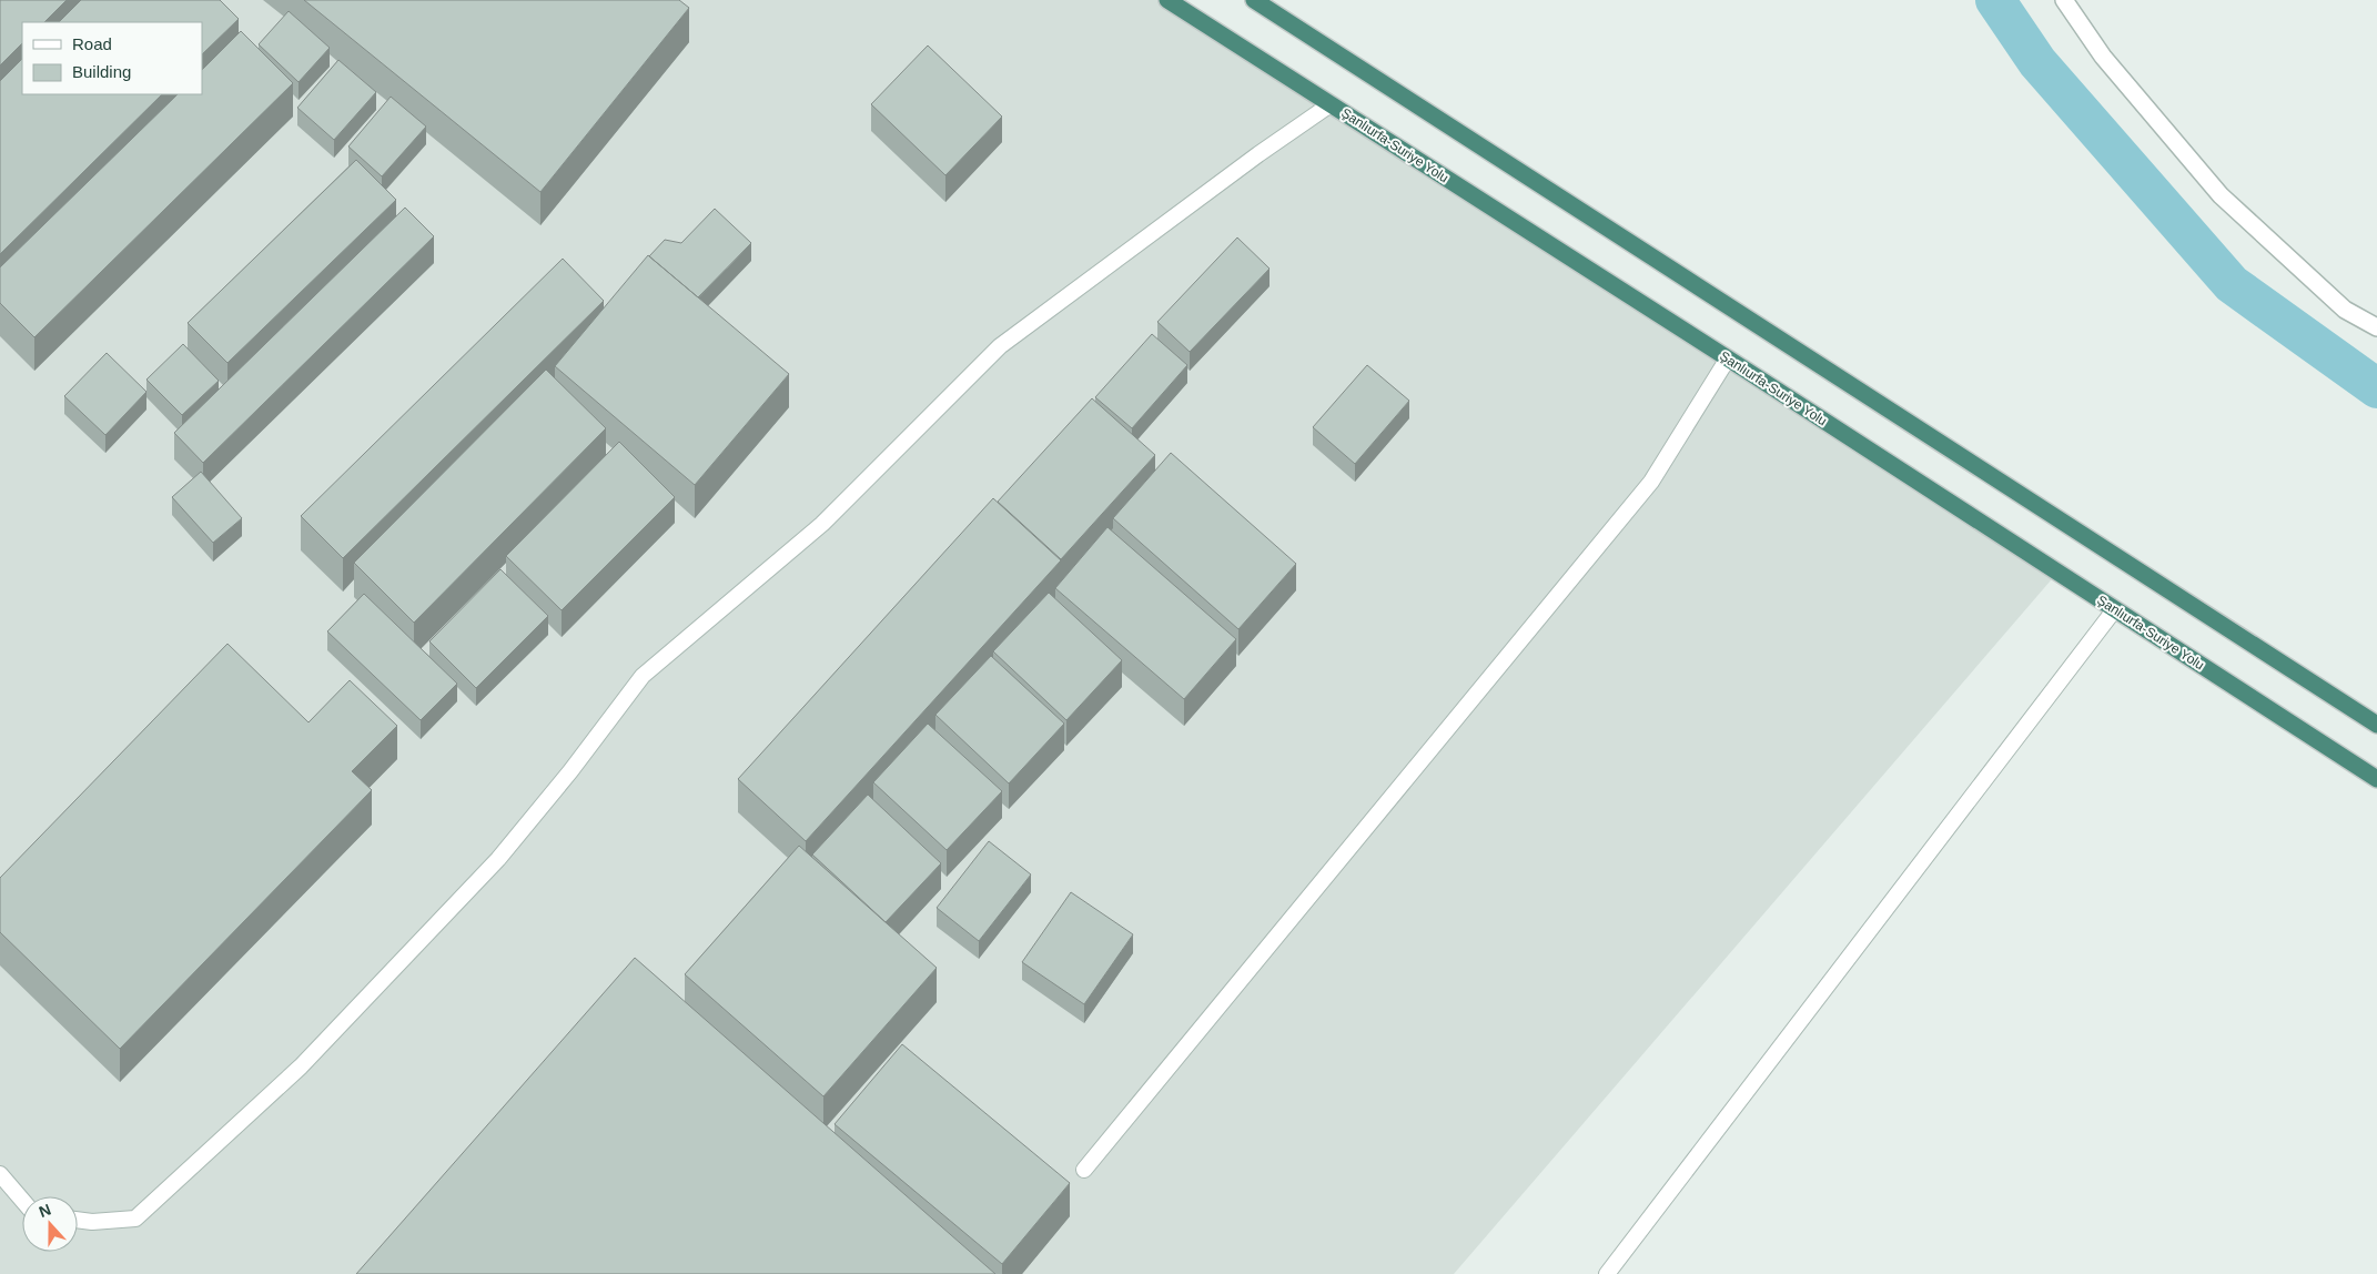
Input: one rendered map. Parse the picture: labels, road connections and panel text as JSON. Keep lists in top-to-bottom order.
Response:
{
  "streets": {
    "highway": ["Şanlıurfa-Suriye Yolu"]
  },
  "legend": ["Road", "Building"],
  "north": "top"
}
